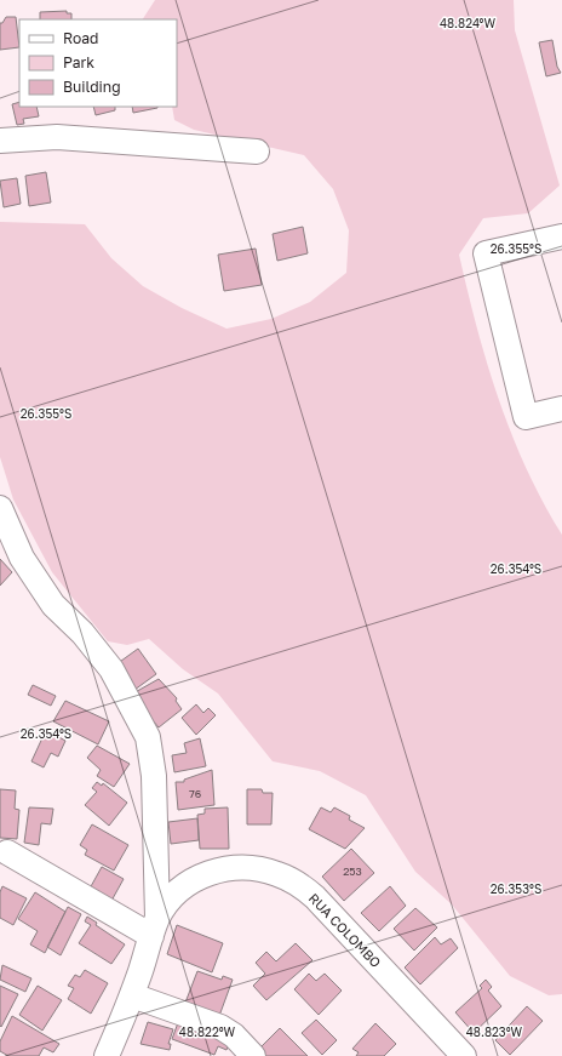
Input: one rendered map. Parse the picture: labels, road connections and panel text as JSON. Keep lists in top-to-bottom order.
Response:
{
  "streets": {
    "street": ["RUA COLOMBO"]
  },
  "house_numbers": ["76", "253"],
  "legend": ["Road", "Park", "Building"],
  "coordinates": [
    "48.824°W",
    "26.355°S",
    "26.354°S",
    "26.353°S",
    "48.822°W",
    "48.823°W"
  ]
}
